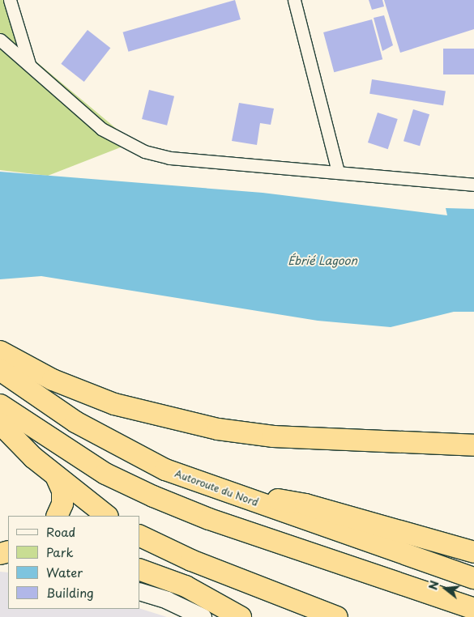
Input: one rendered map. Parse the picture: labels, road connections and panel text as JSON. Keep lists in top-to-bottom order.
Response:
{
  "streets": {
    "highway": ["Autoroute du Nord"]
  },
  "water": ["Ébrié Lagoon"],
  "legend": [
    "Road",
    "Park",
    "Water",
    "Building"
  ],
  "north": "left"
}
